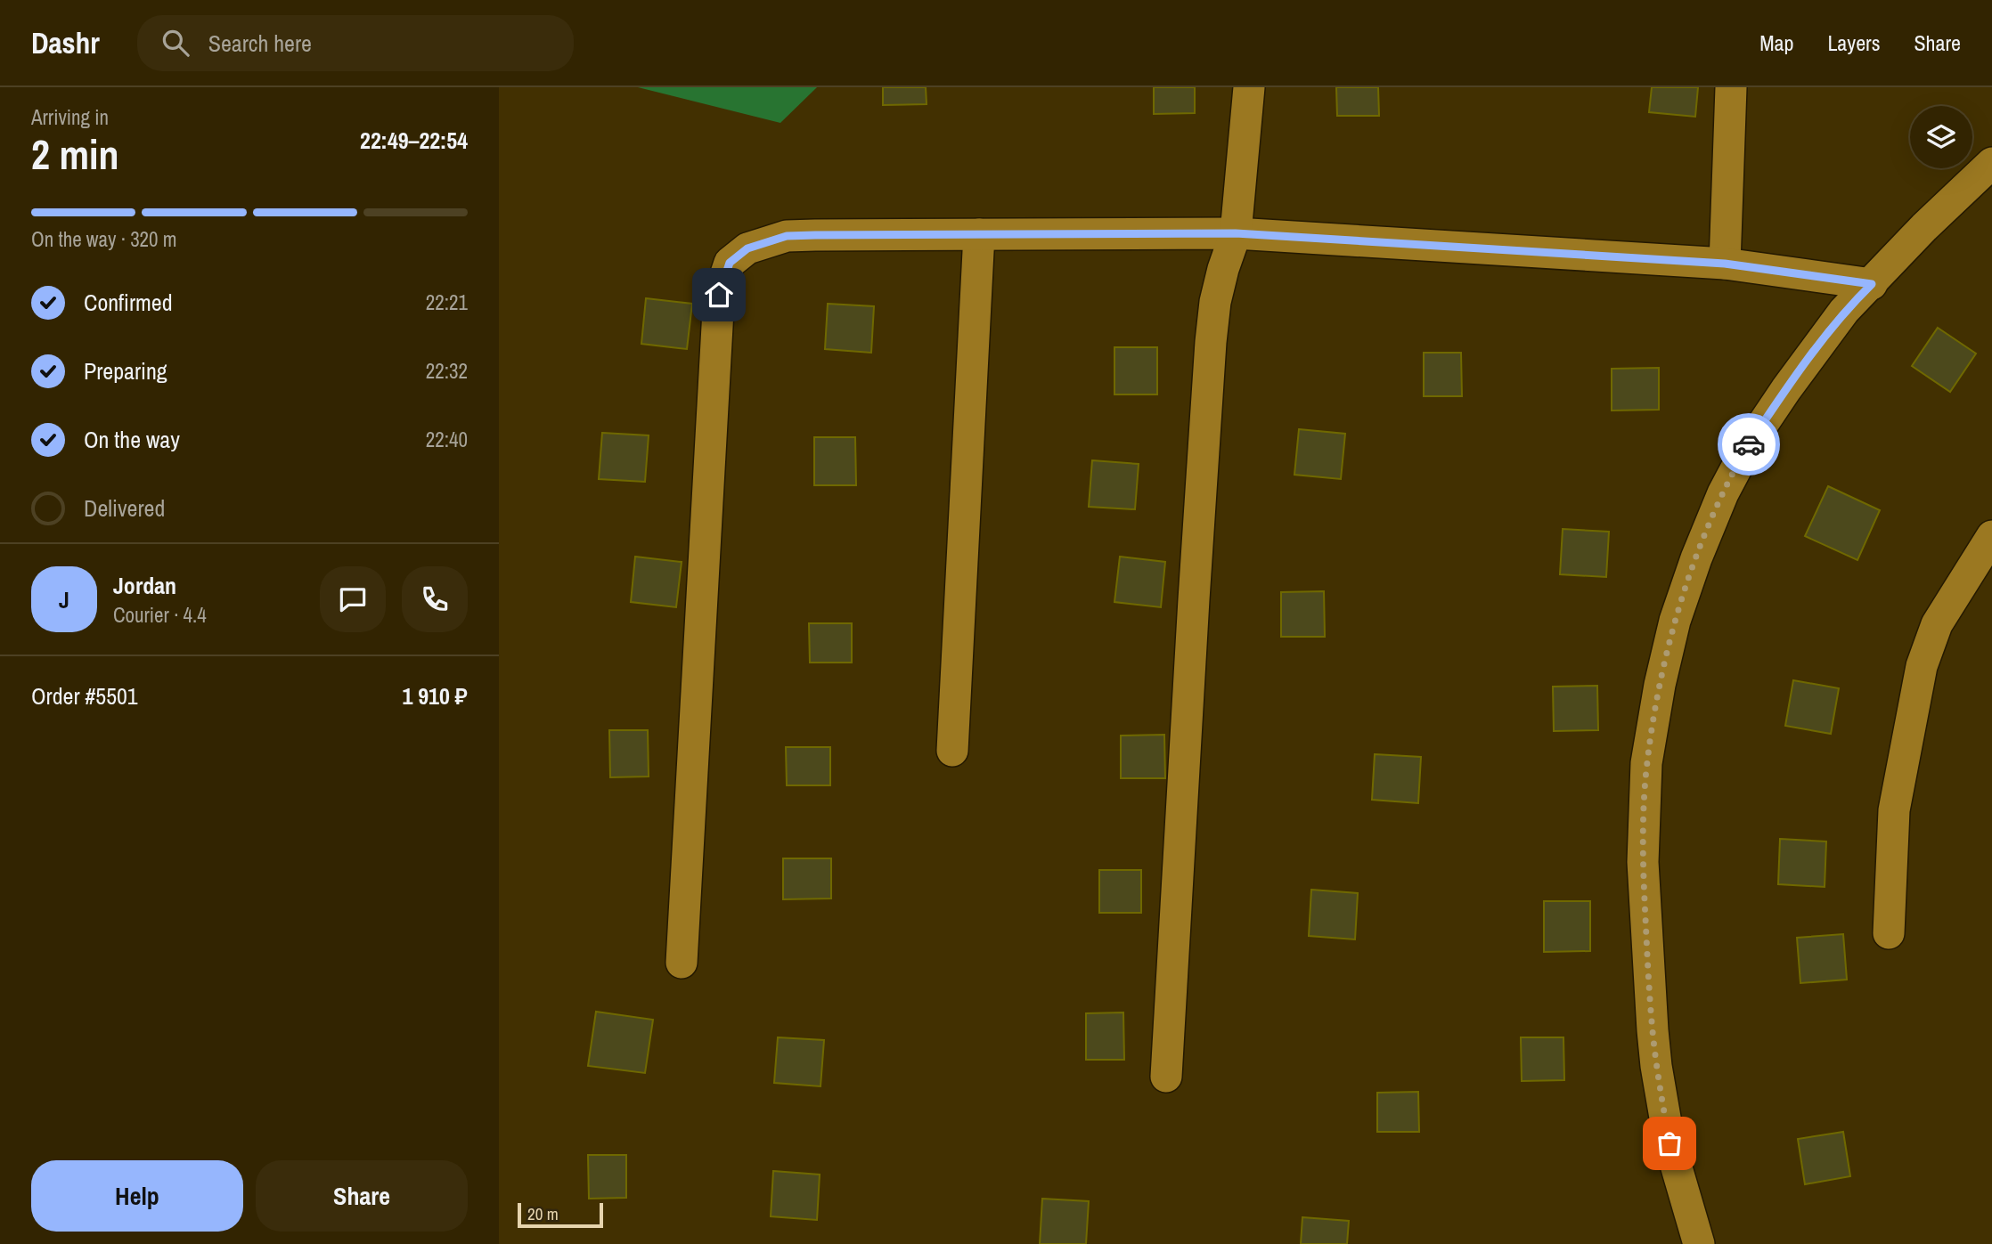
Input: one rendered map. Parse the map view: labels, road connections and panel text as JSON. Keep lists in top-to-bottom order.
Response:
{
  "scale_bar": "20 m",
  "page": {
    "header": "Dashr",
    "search": "Search here",
    "nav": ["Map", "Layers", "Share"],
    "heading": ["2 min", "Arriving in", "22:49–22:54"],
    "panel": [
      "Jordan",
      "Courier · 4.4",
      "Order #5501",
      "1 910 ₽"
    ],
    "bar": "On the way · 320 m",
    "list": [
      ["Confirmed", "22:21"],
      ["Preparing", "22:32"],
      ["On the way", "22:40"],
      "Delivered"
    ],
    "round": "J",
    "buttons": ["Help", "Share"],
    "scale": "20 m"
  }
}
